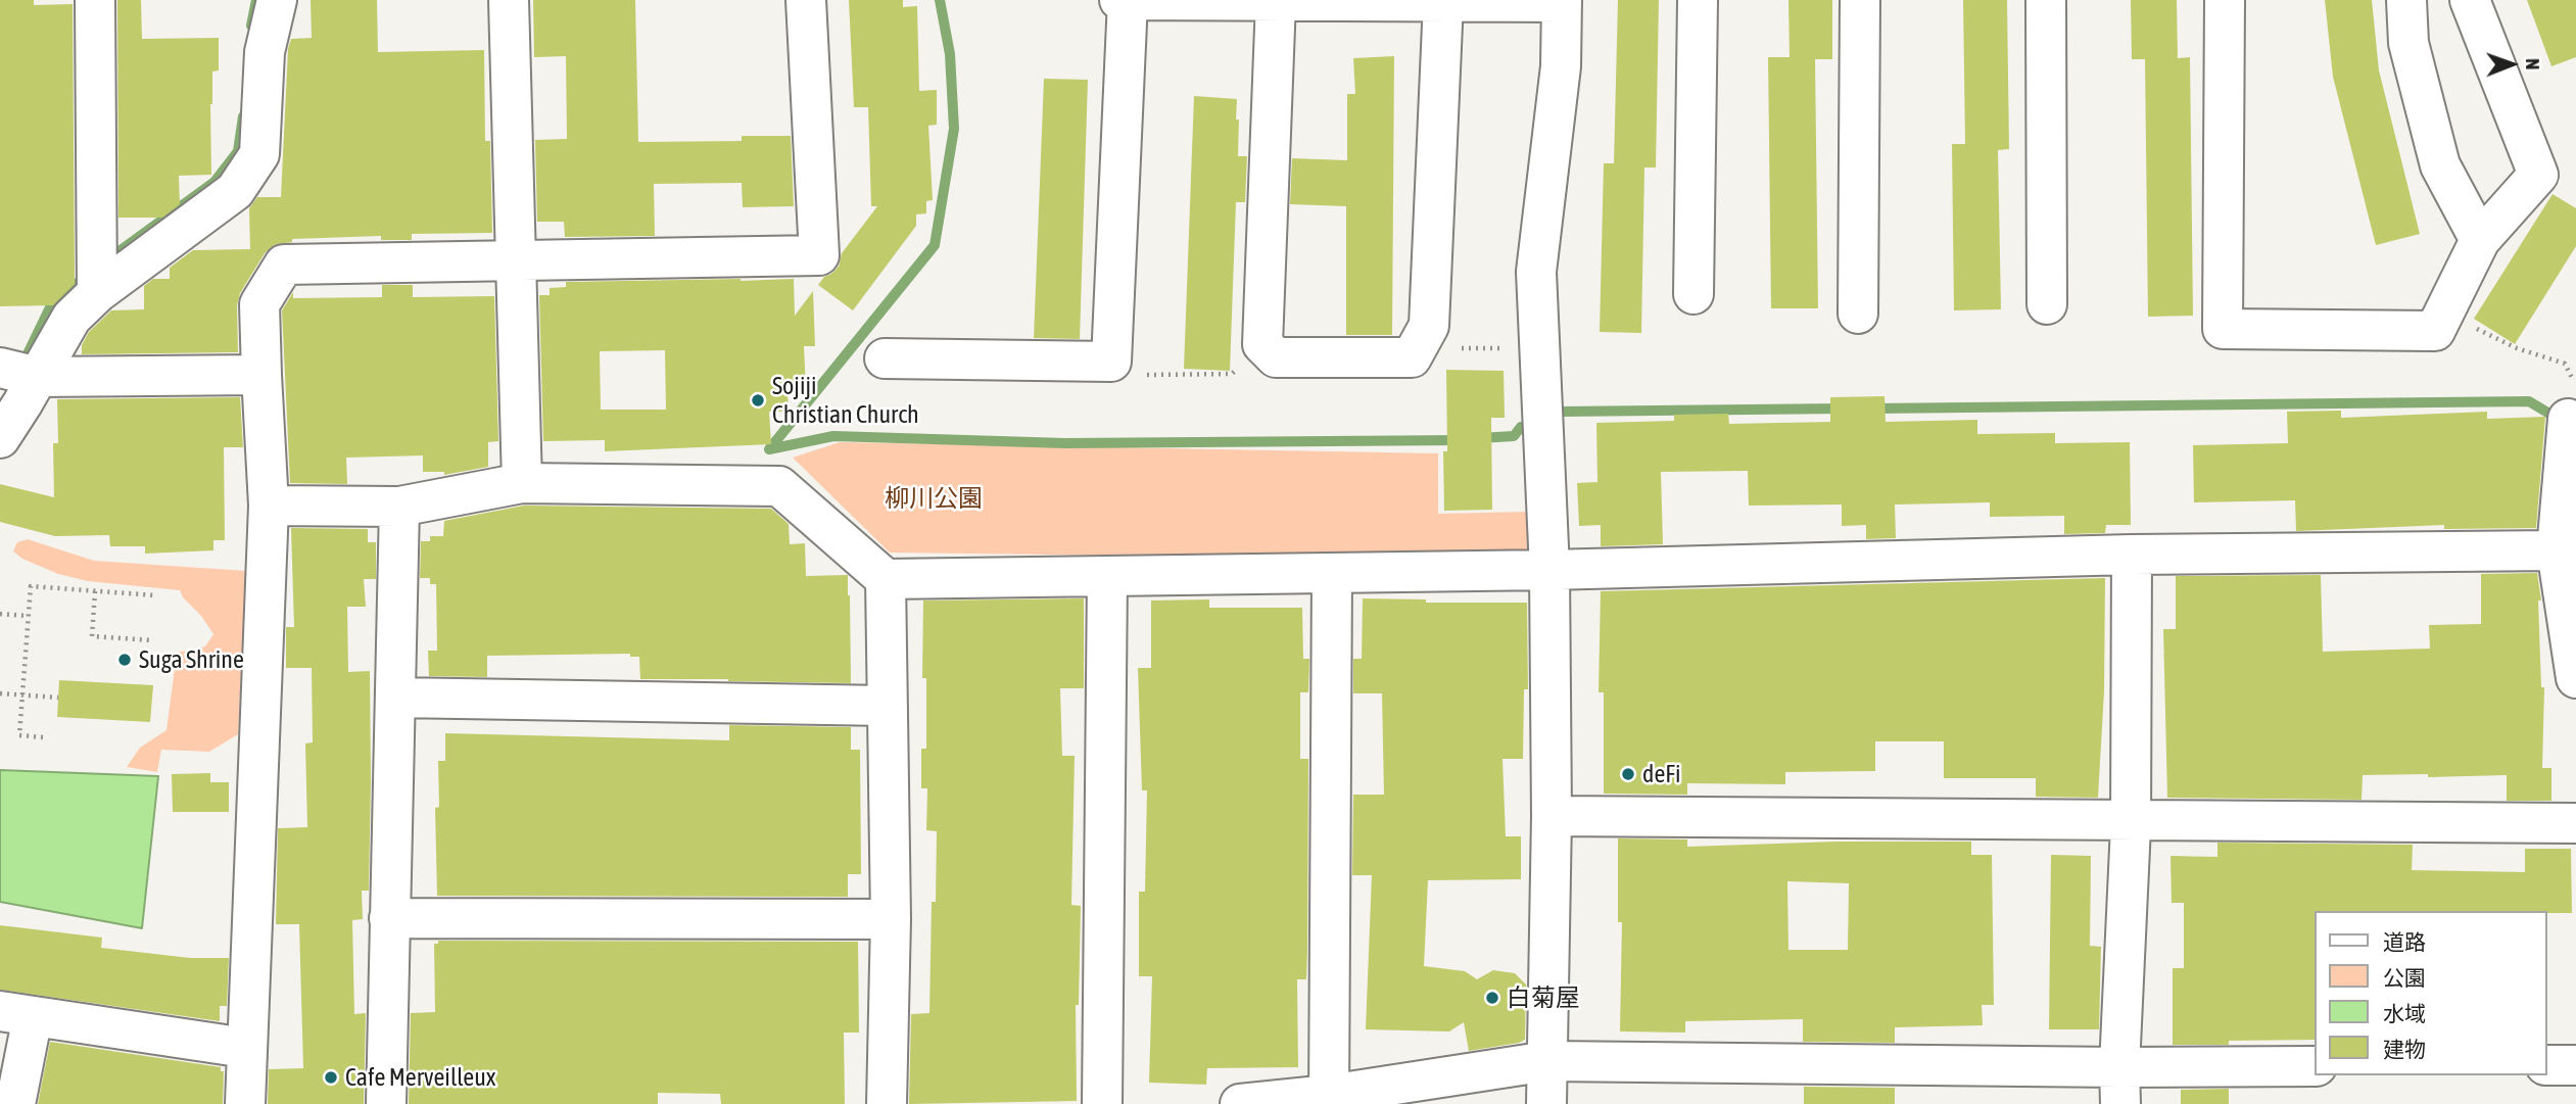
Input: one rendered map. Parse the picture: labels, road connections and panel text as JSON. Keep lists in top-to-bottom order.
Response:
{
  "parks": ["柳川公園"],
  "places": [
    "Sojiji Christian Church",
    "Suga Shrine",
    "deFi",
    "白菊屋",
    "Cafe Merveilleux"
  ],
  "legend": [
    "道路",
    "公園",
    "水域",
    "建物"
  ],
  "north": "right"
}
